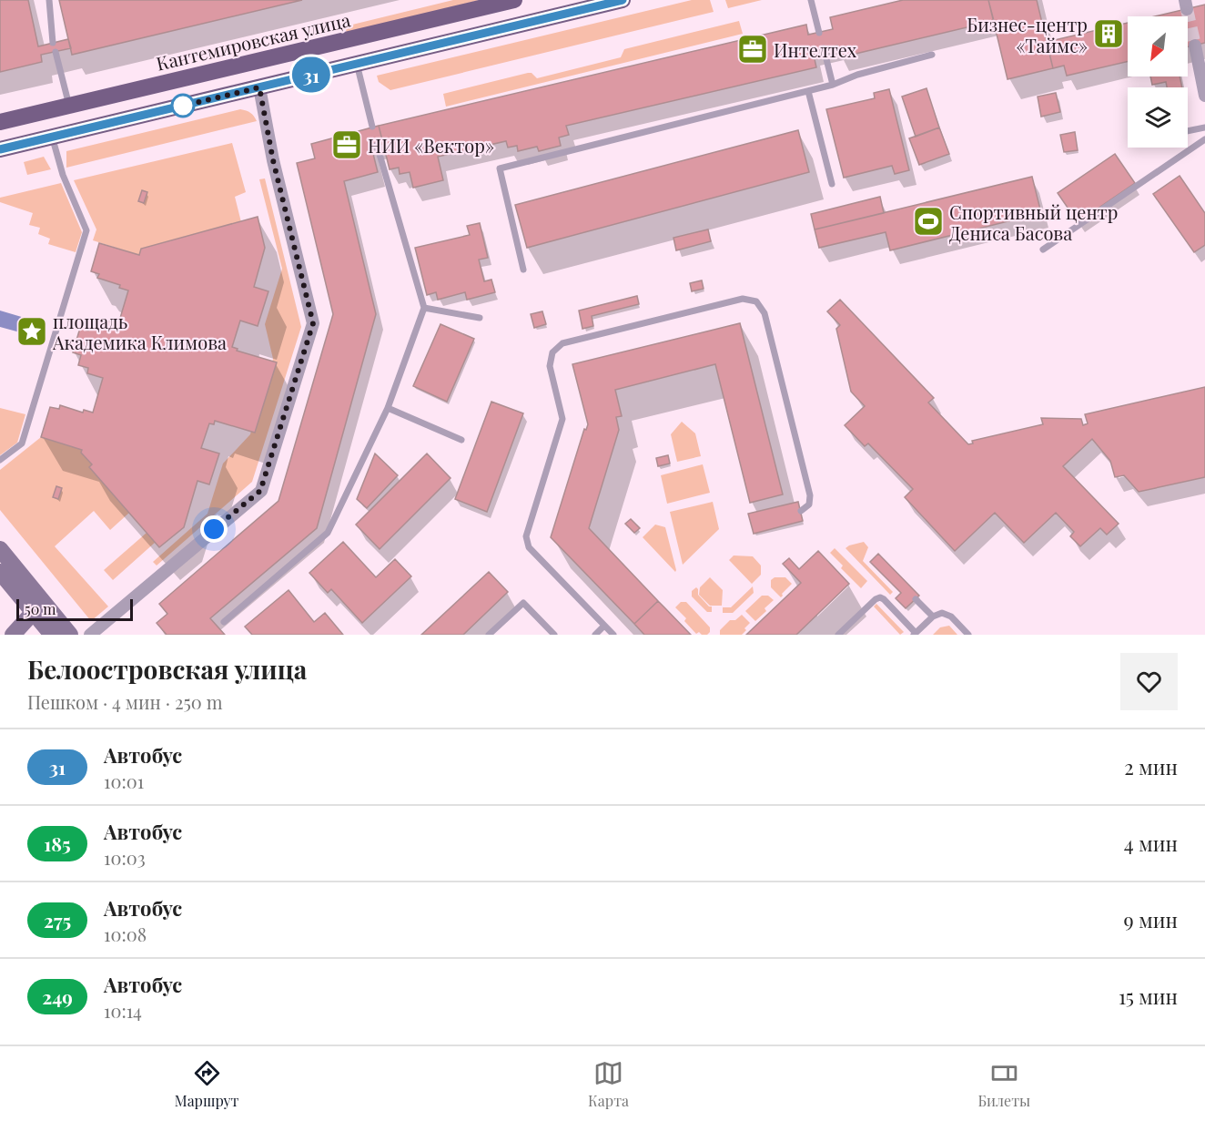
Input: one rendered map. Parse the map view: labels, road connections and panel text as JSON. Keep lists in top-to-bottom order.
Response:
{
  "streets": {
    "main road": ["Кантемировская улица"]
  },
  "places": {
    "building": ["Бизнес-центр «Таймс»"],
    "office": ["Интелтех", "НИИ «Вектор»"],
    "sports": ["Спортивный центр Дениса Басова"],
    "place": ["площадь Академика Климова"]
  },
  "lines": ["bus line 31"],
  "scale_bar": "50 m",
  "north": "bottom left",
  "page": {
    "on_map": "31",
    "scale": "50 m",
    "heading": ["Белоостровская улица", "Пешком · 4 мин · 250 m"],
    "list": [
      {
        "mark": "31",
        "name": "Автобус",
        "note": "10:01",
        "value": "2 мин"
      },
      {
        "mark": "185",
        "name": "Автобус",
        "note": "10:03",
        "value": "4 мин"
      },
      {
        "mark": "275",
        "name": "Автобус",
        "note": "10:08",
        "value": "9 мин"
      },
      {
        "mark": "249",
        "name": "Автобус",
        "note": "10:14",
        "value": "15 мин"
      }
    ],
    "tabs": ["Маршрут", "Карта", "Билеты"]
  }
}
